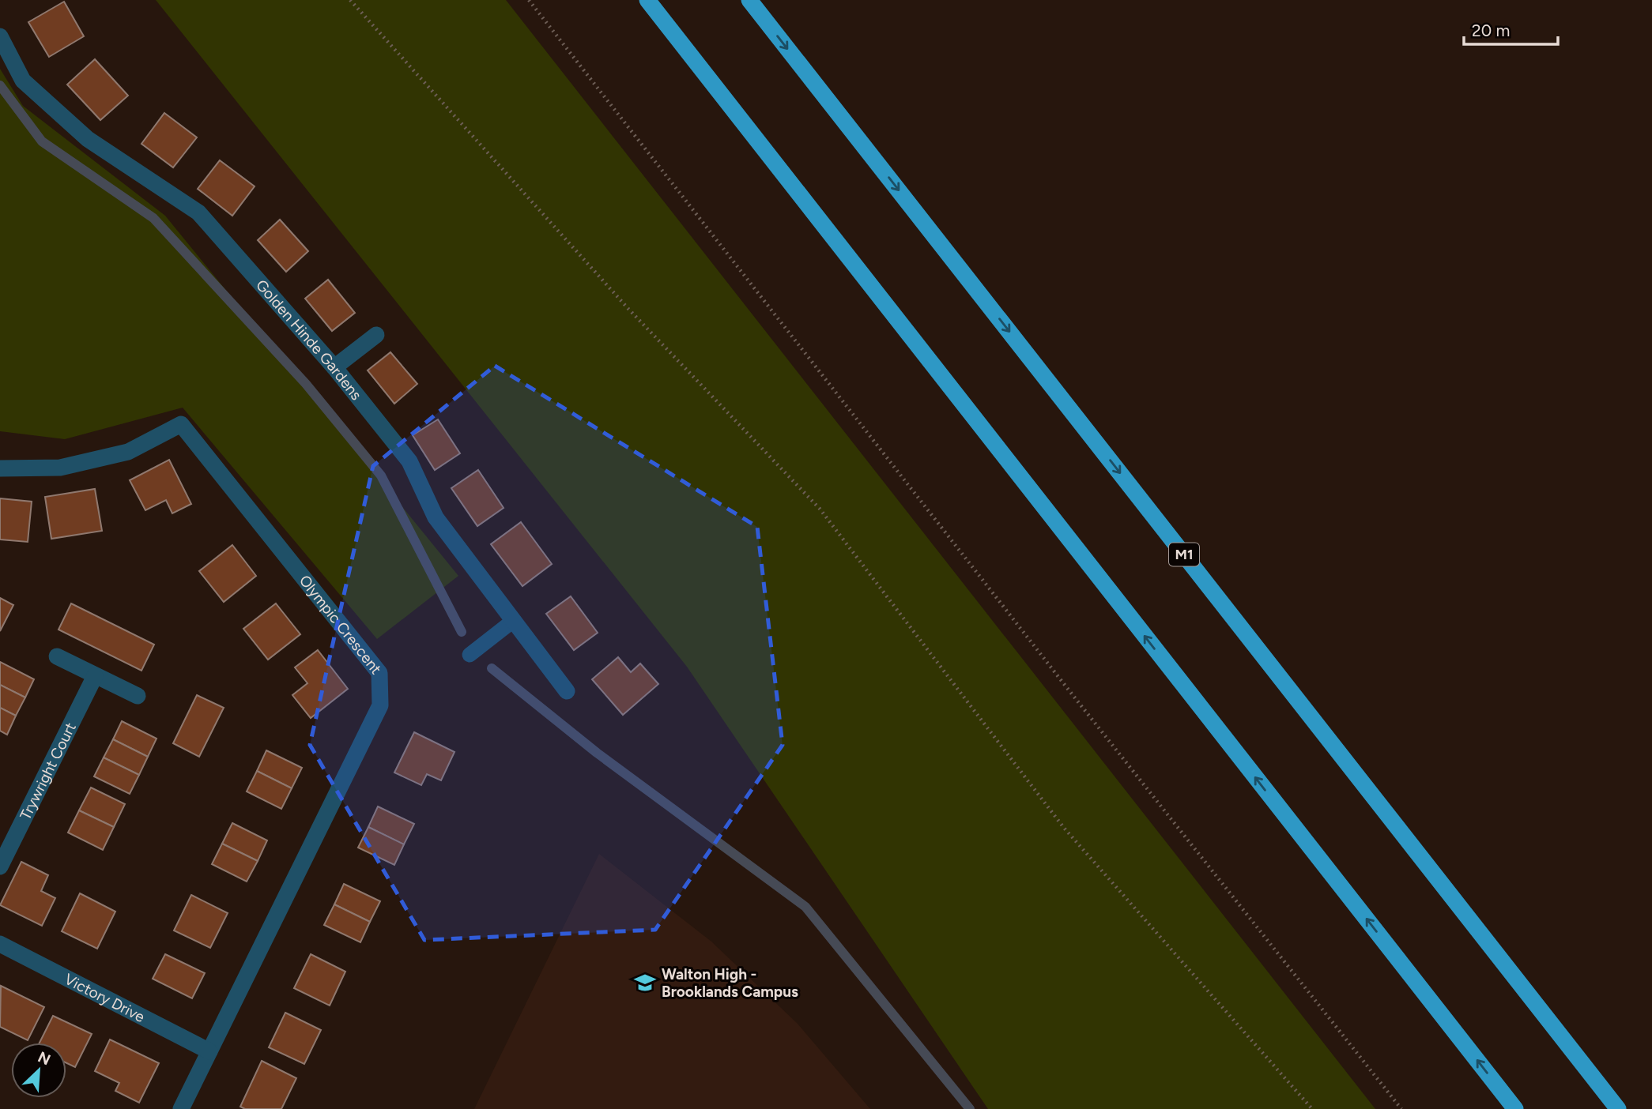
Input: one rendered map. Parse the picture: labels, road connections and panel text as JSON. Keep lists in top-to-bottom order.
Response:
{
  "streets": {
    "highway": ["M1"],
    "street": [
      "Golden Hinde Gardens",
      "Olympic Crescent",
      "Trywright Court",
      "Victory Drive"
    ]
  },
  "crossings": [
    ["Olympic Crescent", "Victory Drive"]
  ],
  "places": {
    "school or university": ["Walton High - Brooklands Campus"]
  },
  "scale_bar": "20 m",
  "north": "top right"
}
